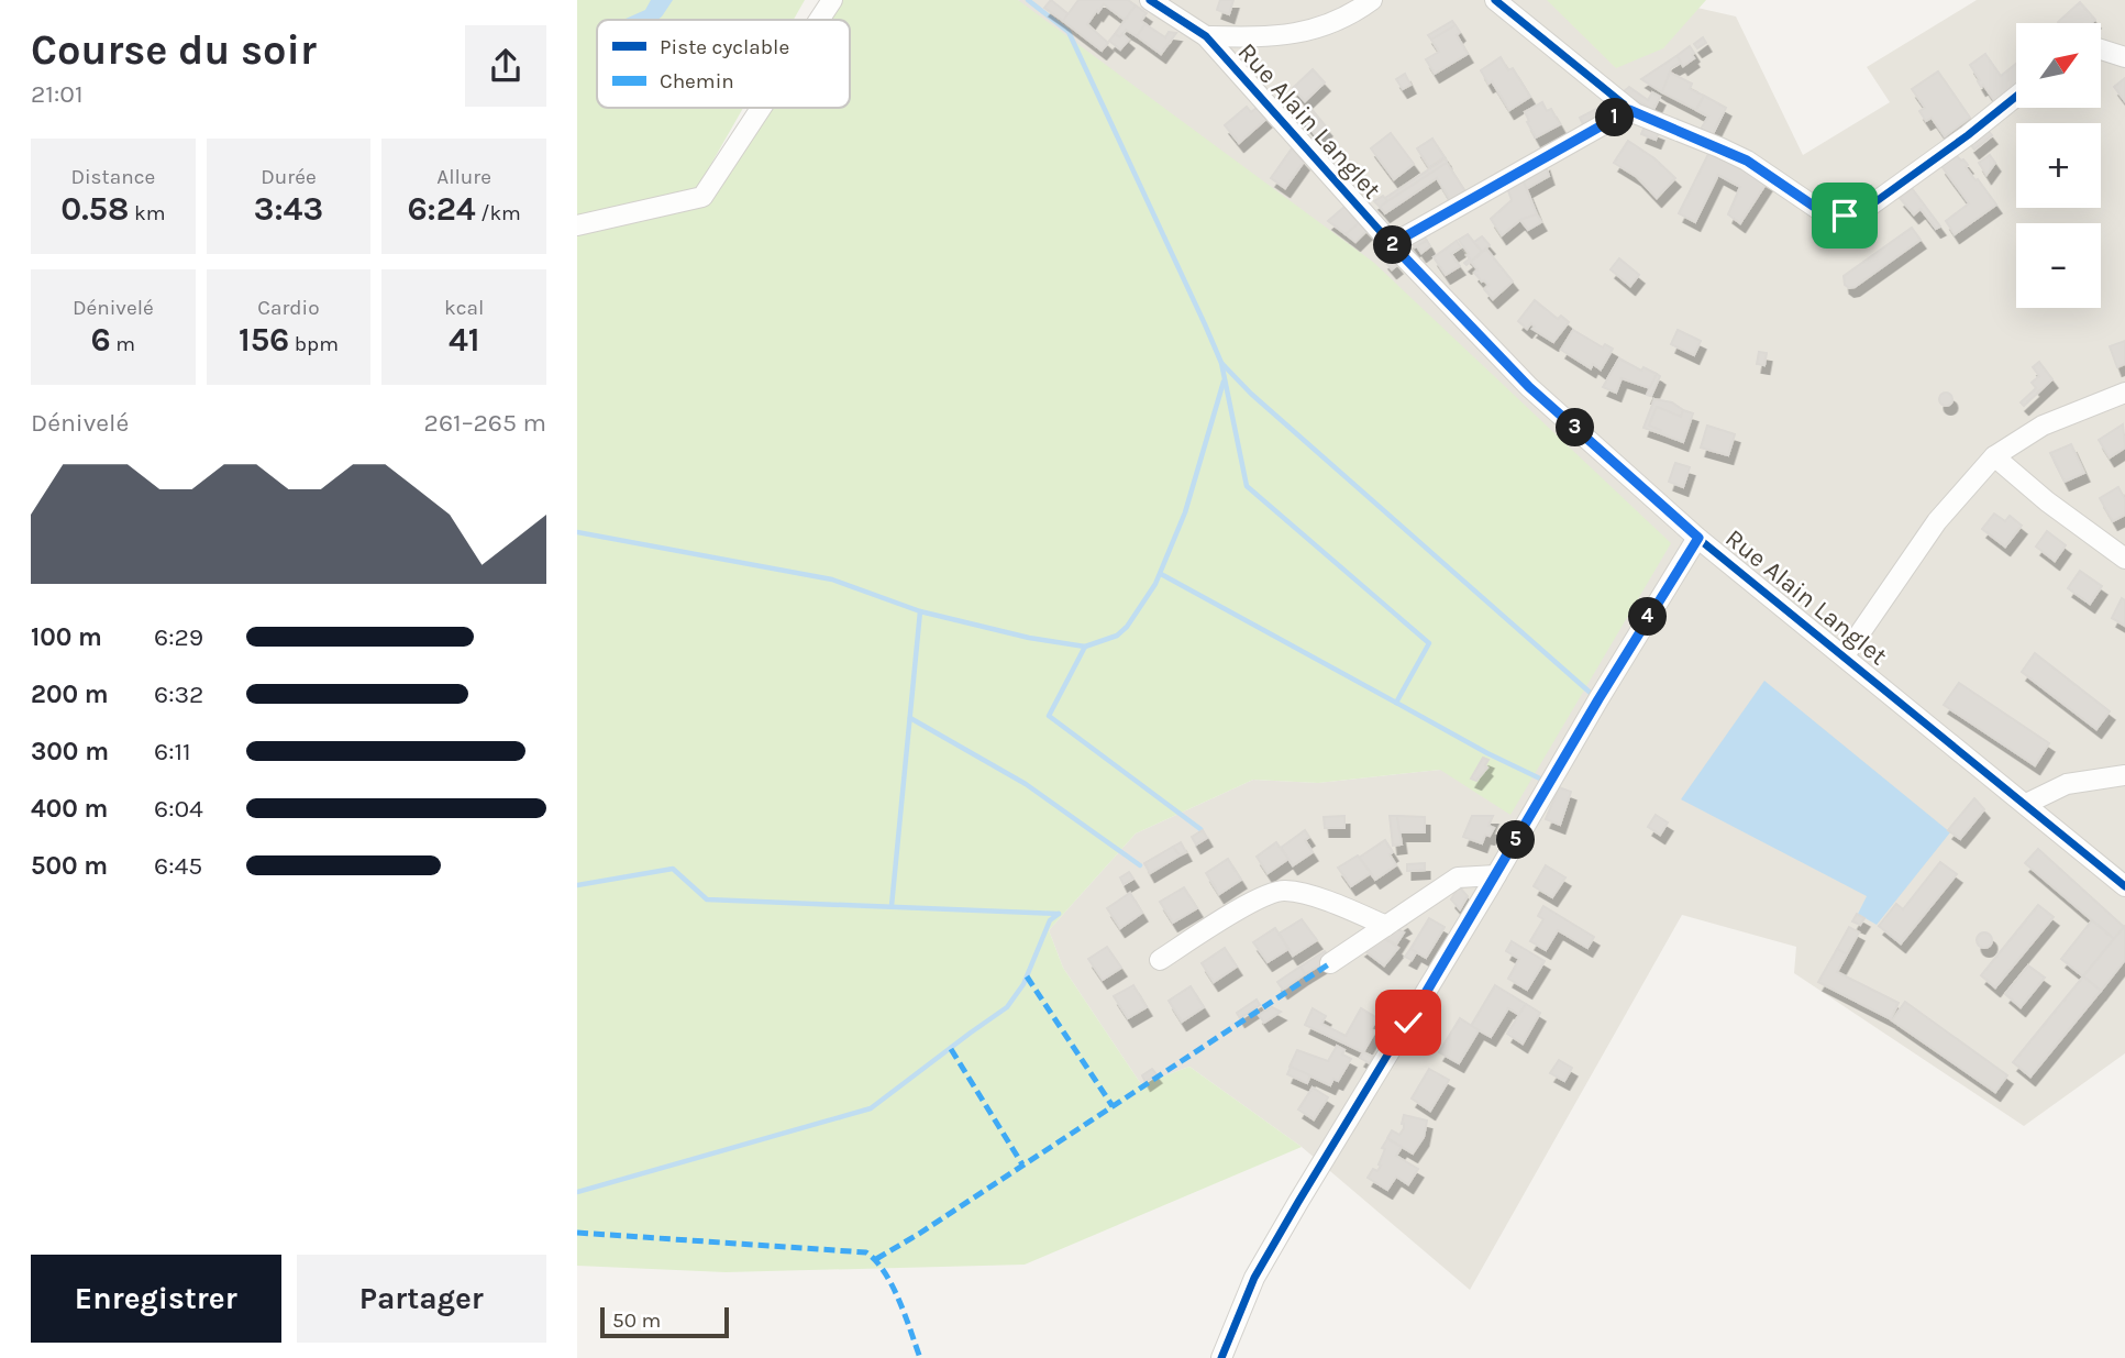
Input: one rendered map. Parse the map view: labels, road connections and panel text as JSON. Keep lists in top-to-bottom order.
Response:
{
  "streets": {
    "street": ["Rue Alain Langlet"]
  },
  "legend": ["Piste cyclable", "Chemin"],
  "scale_bar": "50 m",
  "north": "top right",
  "page": {
    "heading": ["Course du soir", "21:01"],
    "map_buttons": ["+", "−"],
    "pins": [
      "1",
      "2",
      "3",
      "4",
      "5"
    ],
    "stats": [
      ["Distance", "0.58 km"],
      ["Durée", "3:43"],
      ["Allure", "6:24 /km"],
      ["Dénivelé", "6 m"],
      ["Cardio", "156 bpm"],
      ["kcal", "41"]
    ],
    "chart": ["Dénivelé", "261–265 m"],
    "list": [
      {
        "name": "100 m",
        "note": "6:29"
      },
      {
        "name": "200 m",
        "note": "6:32"
      },
      {
        "name": "300 m",
        "note": "6:11"
      },
      {
        "name": "400 m",
        "note": "6:04"
      },
      {
        "name": "500 m",
        "note": "6:45"
      }
    ],
    "buttons": ["Enregistrer", "Partager"],
    "scale": "50 m"
  }
}
